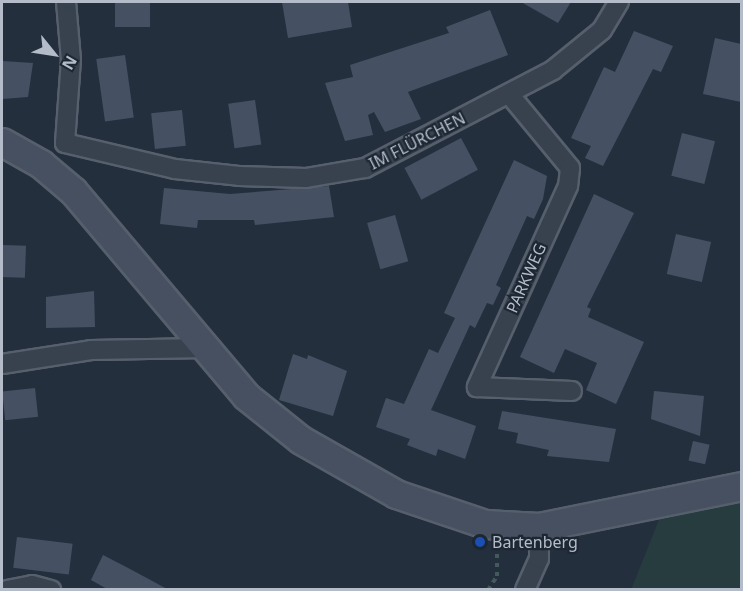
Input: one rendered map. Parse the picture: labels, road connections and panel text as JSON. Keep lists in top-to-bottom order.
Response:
{
  "streets": {
    "street": ["IM FLÜRCHEN", "PARKWEG"]
  },
  "crossings": [
    ["IM FLÜRCHEN", "PARKWEG"]
  ],
  "places": ["Bartenberg"],
  "north": "bottom right"
}
